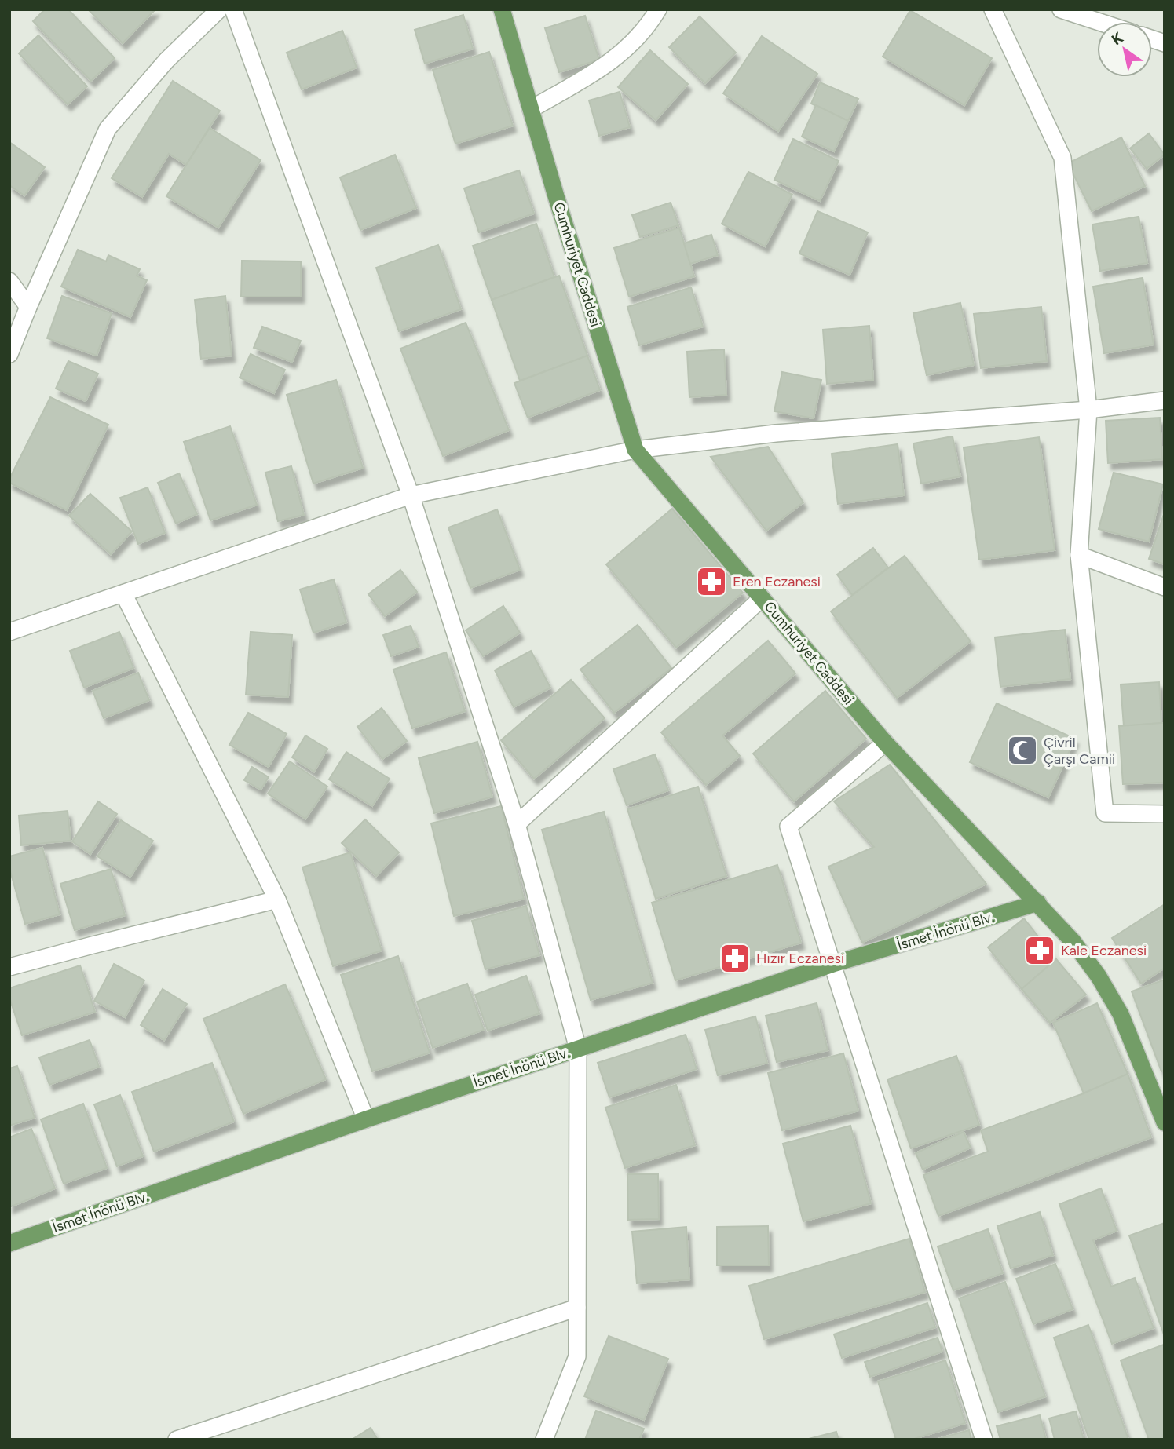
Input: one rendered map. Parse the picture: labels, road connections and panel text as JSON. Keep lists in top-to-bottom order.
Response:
{
  "streets": {
    "main road": ["Cumhuriyet Caddesi", "İsmet İnönü Blv."]
  },
  "crossings": [
    ["Cumhuriyet Caddesi", "İsmet İnönü Blv."]
  ],
  "places": {
    "pharmacy": ["Eren Eczanesi", "Kale Eczanesi", "Hızır Eczanesi"],
    "mosque": ["Çivril Çarşı Camii"]
  },
  "north": "top left"
}
